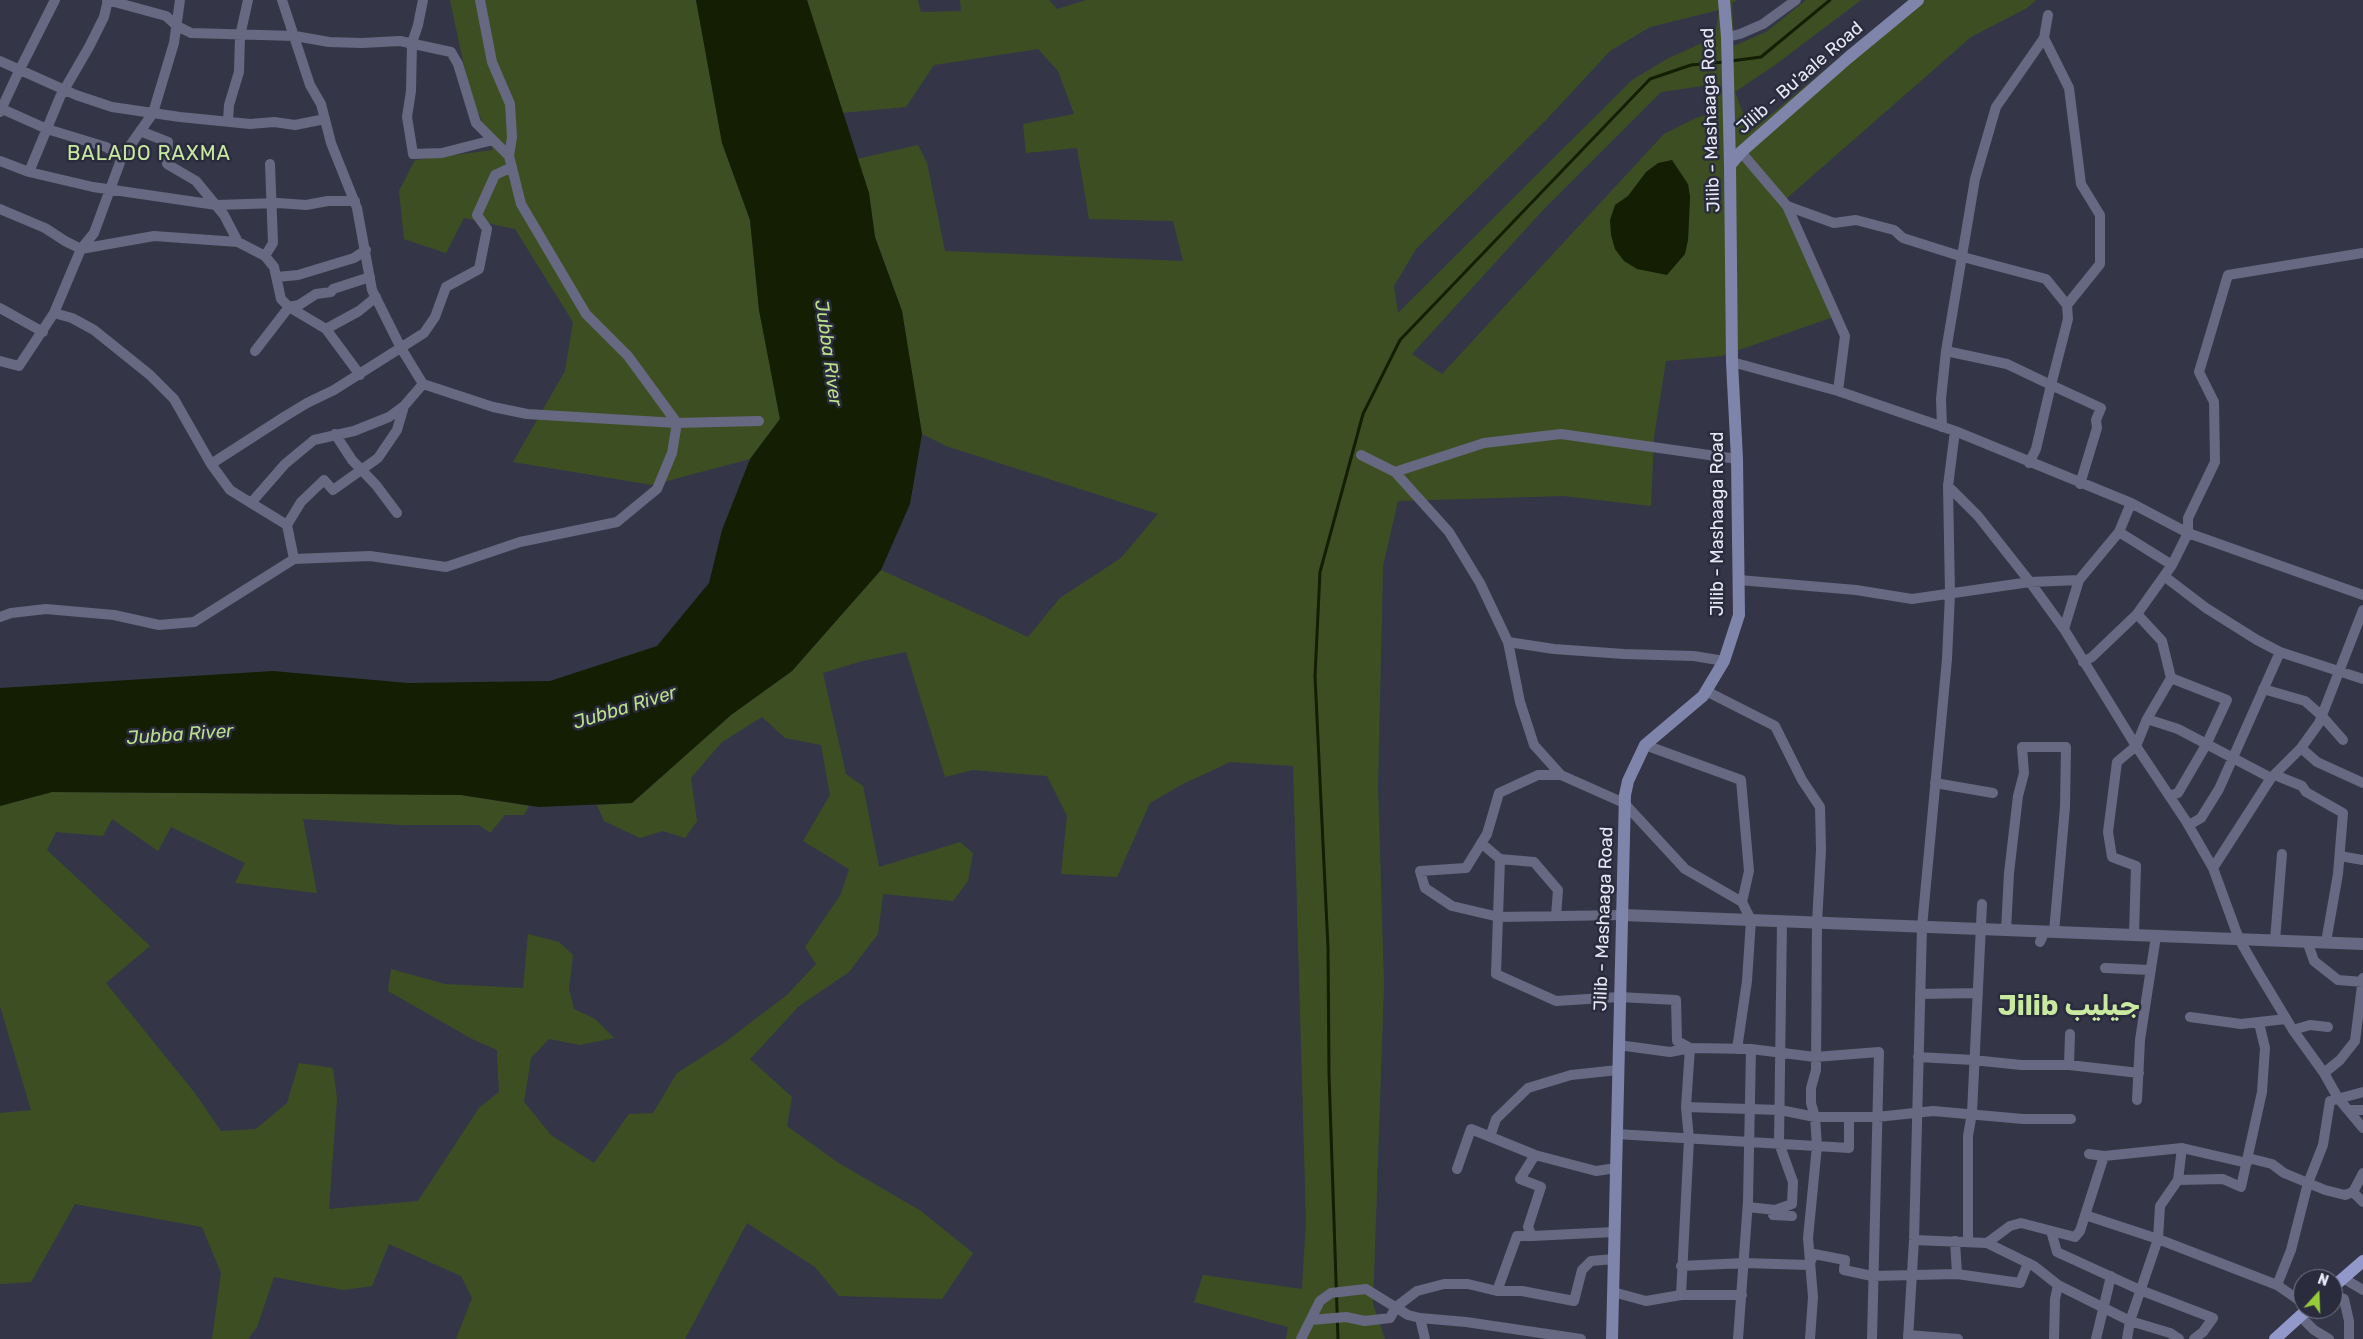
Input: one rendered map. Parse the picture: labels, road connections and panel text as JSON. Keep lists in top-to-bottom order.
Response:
{
  "streets": {
    "main road": ["Jilib - Bu'aale Road", "Jilib - Mashaaga Road"]
  },
  "crossings": [
    ["Jilib - Bu'aale Road", "Jilib - Mashaaga Road"]
  ],
  "districts": ["BALADO RAXMA", "Jilib جيليب"],
  "water": ["Jubba River"],
  "north": "top"
}
